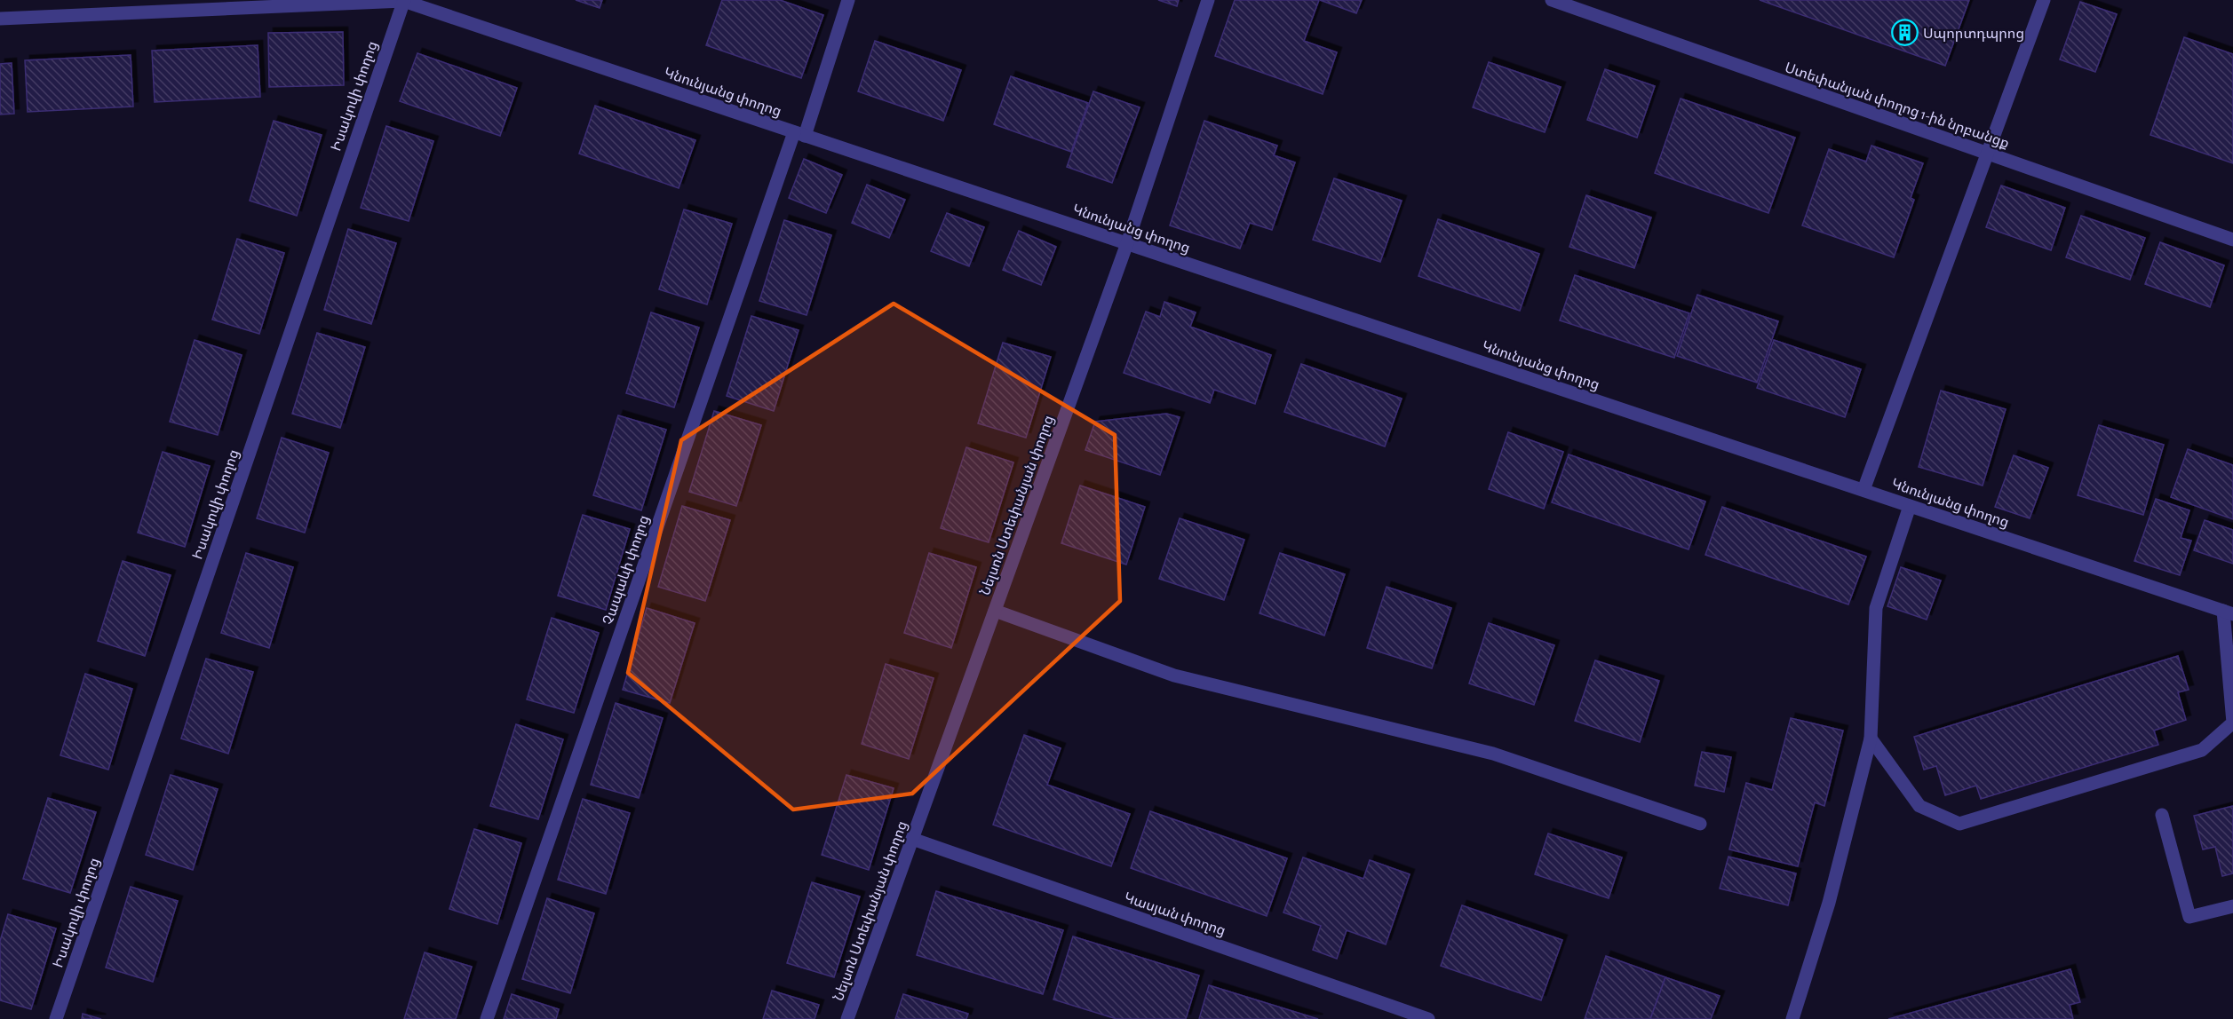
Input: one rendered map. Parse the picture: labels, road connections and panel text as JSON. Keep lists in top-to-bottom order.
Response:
{
  "streets": {
    "street": [
      "Կնունյանց փողոց",
      "Իսակովի փողոց",
      "Ստեփանյան փողոց 1-ին նրբանցք",
      "Նելսոն Ստեփանյան փողոց",
      "Չապաևի փողոց",
      "Կասյան փողոց"
    ]
  },
  "crossings": [
    ["Կնունյանց փողոց", "Իսակովի փողոց"],
    ["Կնունյանց փողոց", "Նելսոն Ստեփանյան փողոց"],
    ["Կնունյանց փողոց", "Չապաևի փողոց"],
    ["Նելսոն Ստեփանյան փողոց", "Կասյան փողոց"]
  ],
  "places": {
    "building": ["Սպորտդպրոց"]
  }
}
